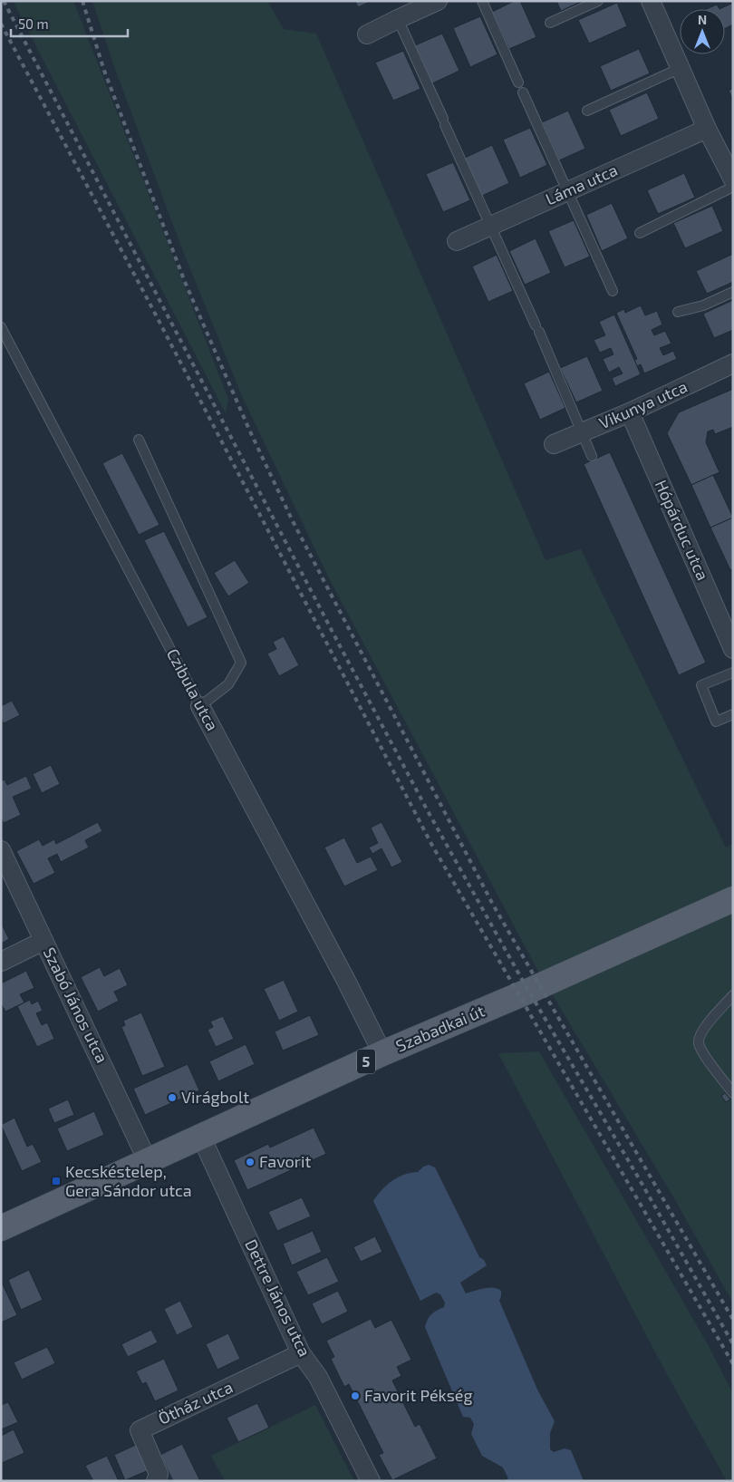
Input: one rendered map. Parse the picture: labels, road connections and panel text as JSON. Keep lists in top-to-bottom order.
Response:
{
  "streets": {
    "main road": ["Szabadkai út", "5"],
    "street": [
      "Láma utca",
      "Vikunya utca",
      "Hópárduc utca",
      "Czibula utca",
      "Szabó János utca",
      "Dettre János utca",
      "Ötház utca"
    ]
  },
  "crossings": [
    ["Vikunya utca", "Hópárduc utca"],
    ["Czibula utca", "Szabadkai út"],
    ["Szabó János utca", "Szabadkai út"],
    ["Szabadkai út", "Dettre János utca"],
    ["Dettre János utca", "Ötház utca"]
  ],
  "places": {
    "other": ["Virágbolt", "Favorit", "Favorit Pékség"],
    "transit": ["Kecskéstelep, Gera Sándor utca"]
  },
  "scale_bar": "50 m",
  "north": "top"
}
